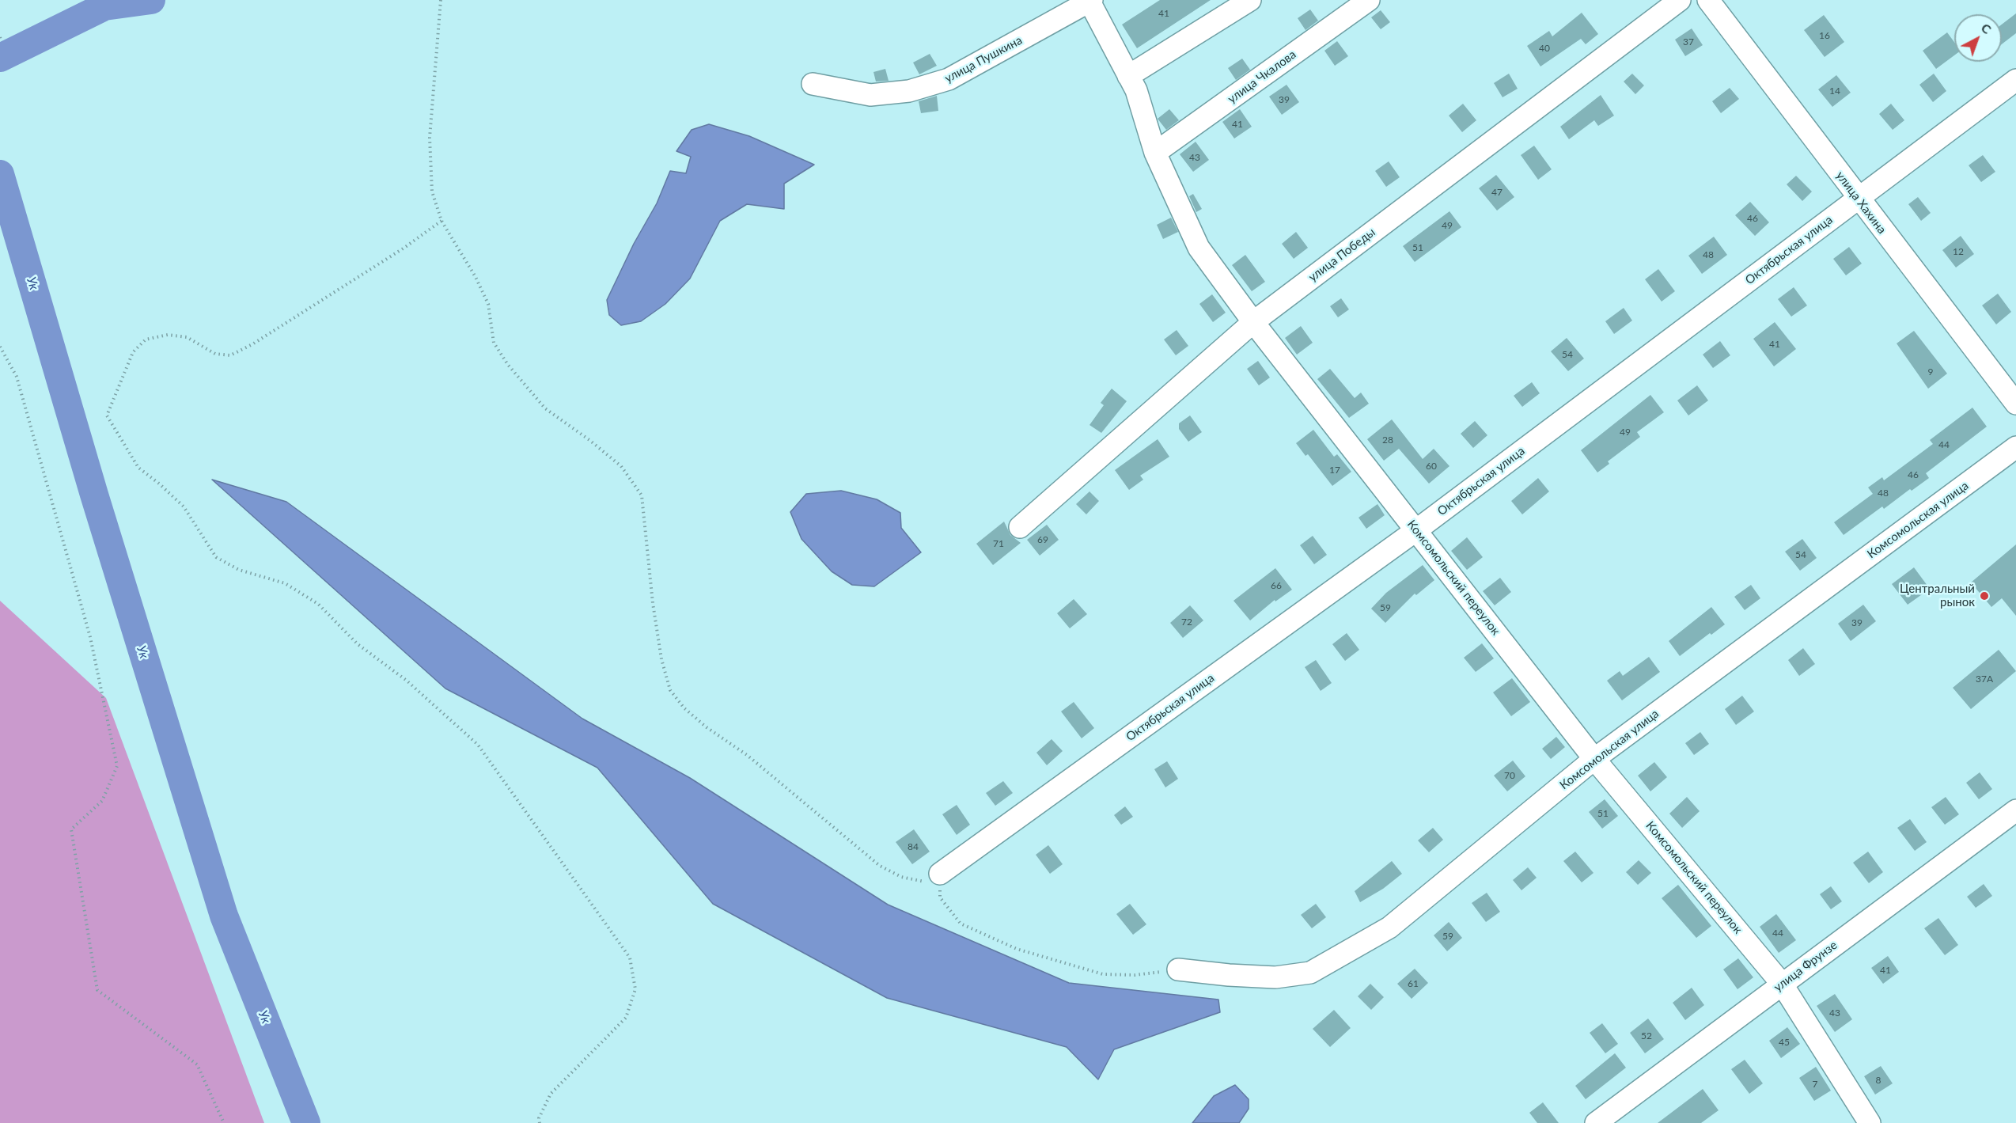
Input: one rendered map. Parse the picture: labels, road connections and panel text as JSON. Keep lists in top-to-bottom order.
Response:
{
  "streets": {
    "street": [
      "улица Пушкина",
      "улица Чкалова",
      "улица Хахина",
      "Октябрьская улица",
      "улица Победы",
      "Комсомольская улица",
      "Комсомольский переулок",
      "улица Фрунзе"
    ]
  },
  "crossings": [
    ["улица Пушкина", "Комсомольский переулок"],
    ["улица Чкалова", "Комсомольский переулок"],
    ["улица Хахина", "Октябрьская улица"],
    ["Октябрьская улица", "Комсомольский переулок"],
    ["улица Победы", "Комсомольский переулок"],
    ["Комсомольская улица", "Комсомольский переулок"],
    ["Комсомольский переулок", "улица Фрунзе"]
  ],
  "water": ["Ук"],
  "places": ["Центральный рынок"],
  "house_numbers": [
    "41",
    "16",
    "37",
    "40",
    "14",
    "39",
    "41",
    "43",
    "47",
    "46",
    "49",
    "51",
    "12",
    "48",
    "41",
    "54",
    "9",
    "49",
    "28",
    "44",
    "60",
    "17",
    "46",
    "48",
    "69",
    "71",
    "54",
    "66",
    "59",
    "72",
    "39",
    "37А",
    "70",
    "51",
    "84",
    "44",
    "59",
    "41",
    "61",
    "43",
    "52",
    "45",
    "8",
    "7"
  ],
  "north": "top right"
}
